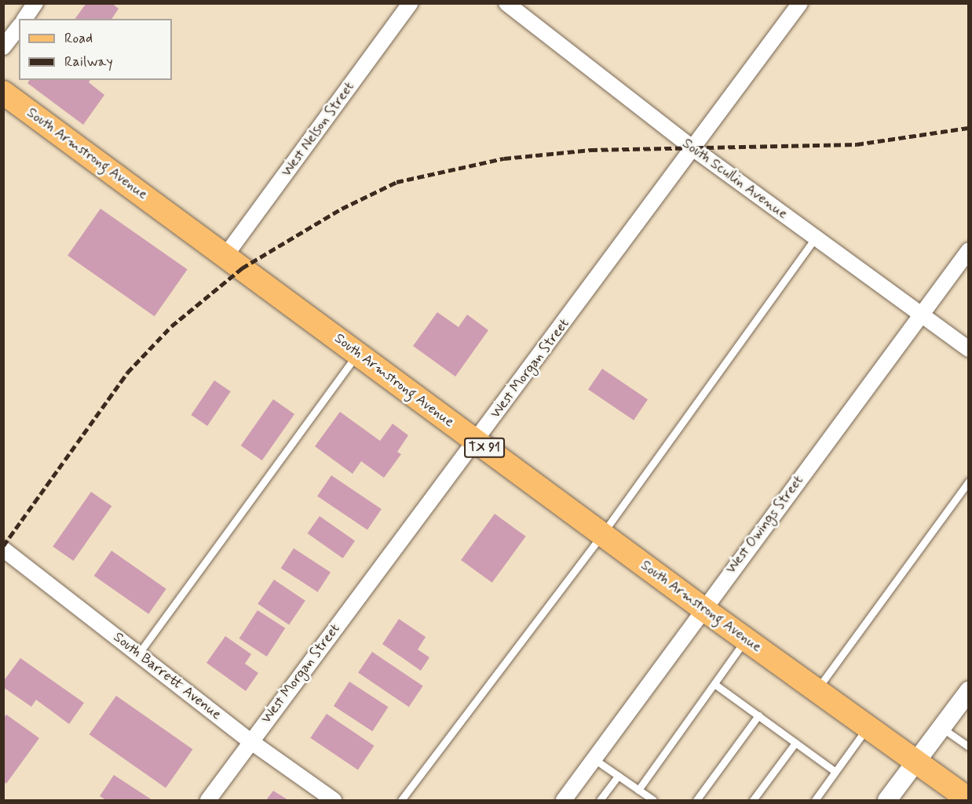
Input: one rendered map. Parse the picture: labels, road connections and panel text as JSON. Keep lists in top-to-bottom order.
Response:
{
  "streets": {
    "main road": ["South Armstrong Avenue", "TX 91"],
    "street": [
      "West Nelson Street",
      "South Scullin Avenue",
      "West Morgan Street",
      "West Owings Street",
      "South Barrett Avenue"
    ]
  },
  "crossings": [
    ["West Nelson Street", "South Armstrong Avenue"],
    ["South Armstrong Avenue", "West Morgan Street"],
    ["South Armstrong Avenue", "West Owings Street"],
    ["South Scullin Avenue", "West Morgan Street"],
    ["South Scullin Avenue", "West Owings Street"],
    ["West Morgan Street", "South Barrett Avenue"]
  ],
  "legend": ["Road", "Railway"]
}
